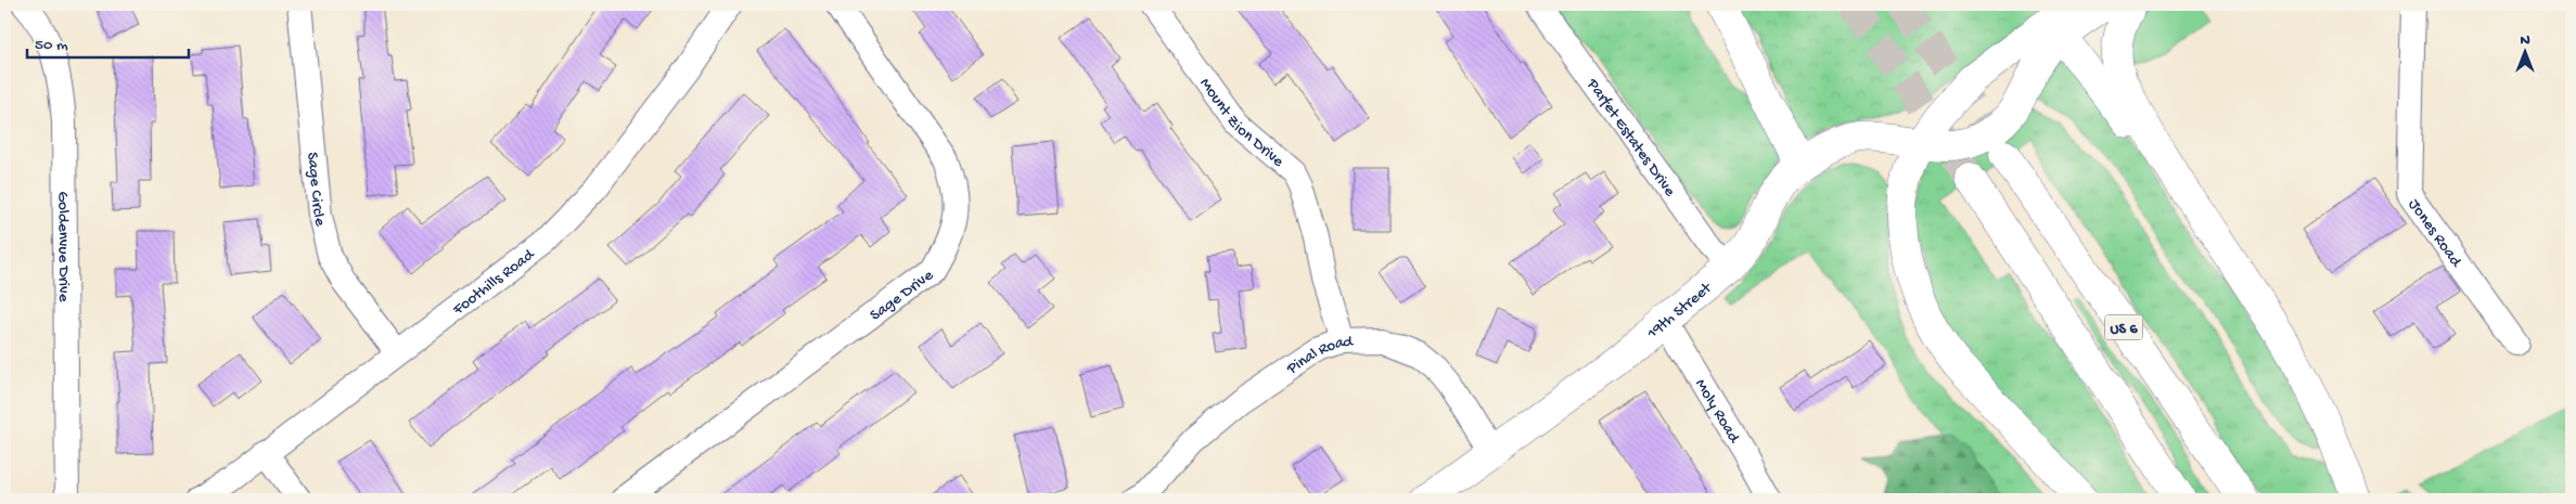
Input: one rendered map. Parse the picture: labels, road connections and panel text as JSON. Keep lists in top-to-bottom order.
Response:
{
  "streets": {
    "main road": ["19th Street", "US 6"],
    "street": [
      "Mount Zion Drive",
      "Parfet Estates Drive",
      "Sage Circle",
      "Jones Road",
      "Goldenvue Drive",
      "Foothills Road",
      "Sage Drive",
      "Pinal Road",
      "Moly Road"
    ]
  },
  "crossings": [
    ["Mount Zion Drive", "Pinal Road"],
    ["Parfet Estates Drive", "19th Street"],
    ["Sage Circle", "Foothills Road"],
    ["19th Street", "Pinal Road"],
    ["19th Street", "Moly Road"]
  ],
  "scale_bar": "50 m",
  "north": "top"
}
